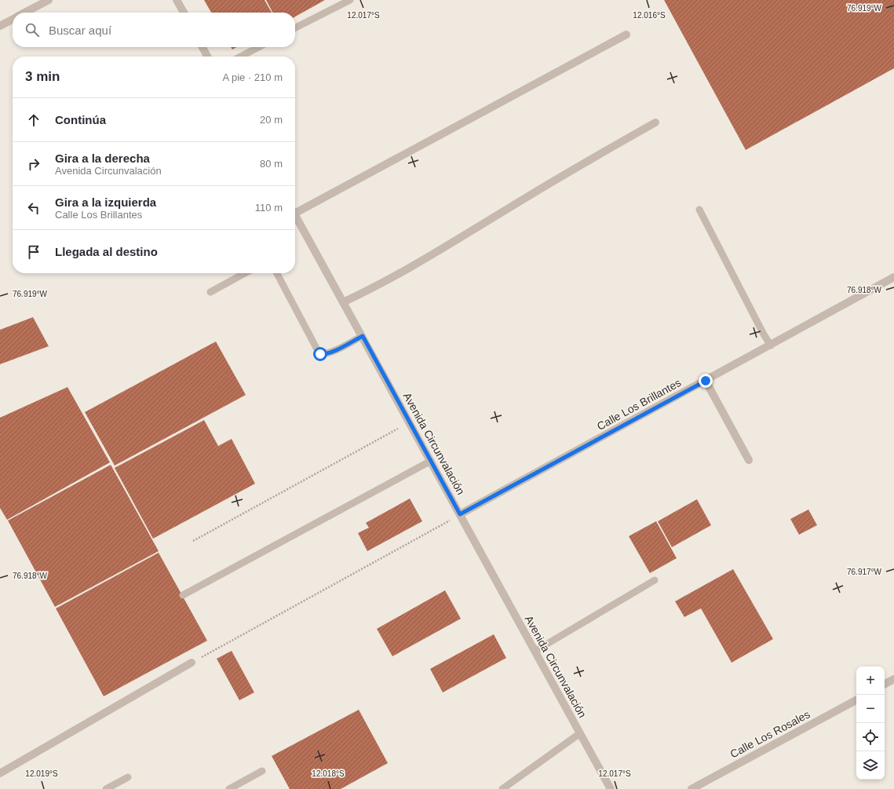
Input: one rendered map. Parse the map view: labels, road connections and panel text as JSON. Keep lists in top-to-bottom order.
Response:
{
  "streets": {
    "street": ["Calle Los Brillantes", "Avenida Circunvalación", "Calle Los Rosales"]
  },
  "crossings": [
    ["Calle Los Brillantes", "Avenida Circunvalación"]
  ],
  "page": {
    "search": "Buscar aquí",
    "heading": ["3 min", "A pie · 210 m"],
    "list": [
      ["Continúa", "20 m"],
      ["Gira a la derecha", "Avenida Circunvalación", "80 m"],
      ["Gira a la izquierda", "Calle Los Brillantes", "110 m"],
      "Llegada al destino"
    ],
    "map_buttons": ["+", "−"]
  },
  "coordinates": [
    "76.919°W",
    "12.017°S",
    "12.016°S",
    "76.918°W",
    "76.917°W",
    "12.019°S",
    "12.018°S"
  ]
}
